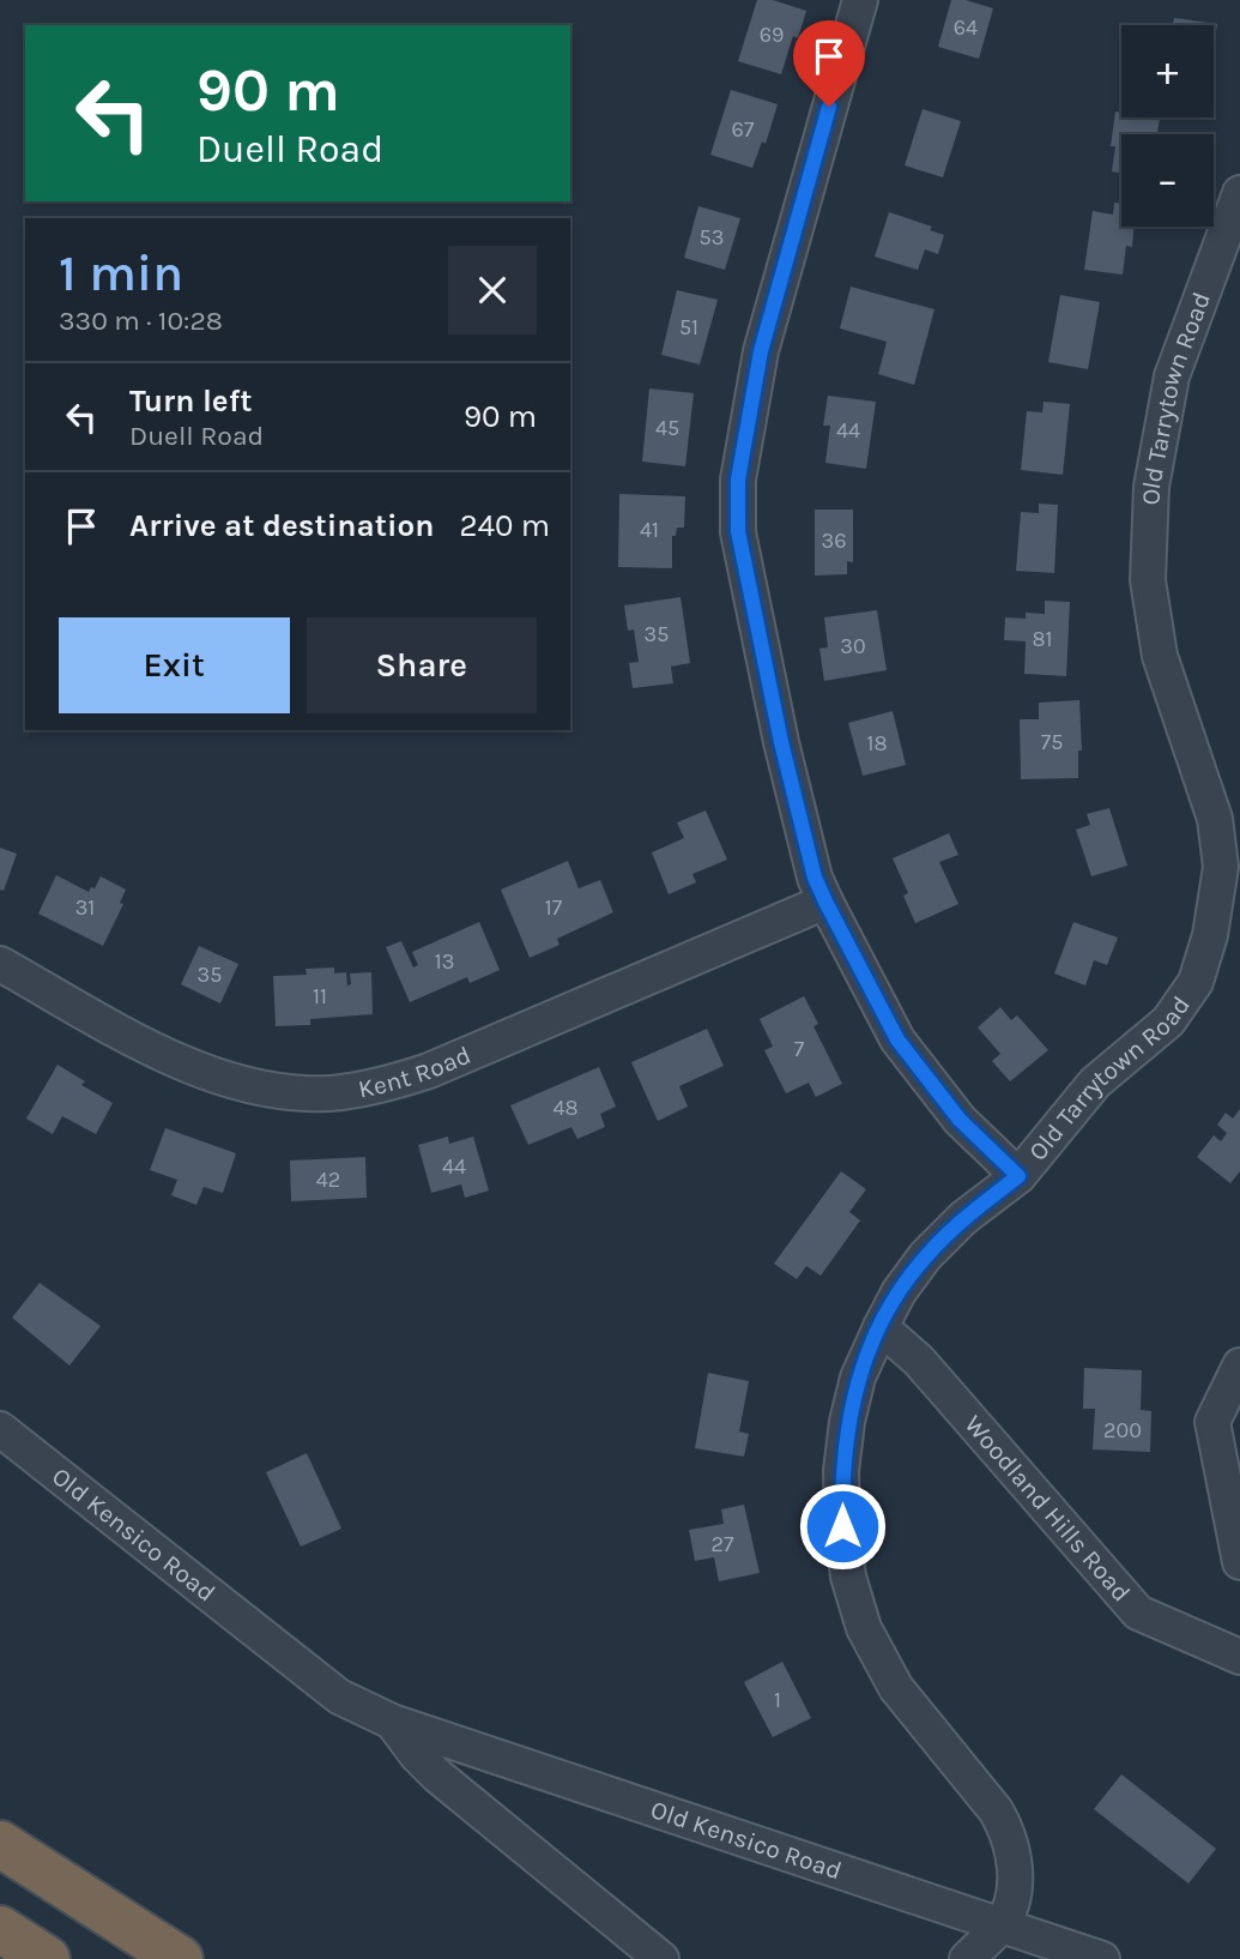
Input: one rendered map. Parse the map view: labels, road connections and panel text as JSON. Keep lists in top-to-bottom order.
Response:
{
  "streets": {
    "street": [
      "Old Tarrytown Road",
      "Kent Road",
      "Woodland Hills Road",
      "Old Kensico Road"
    ]
  },
  "crossings": [
    ["Old Tarrytown Road", "Woodland Hills Road"],
    ["Old Tarrytown Road", "Old Kensico Road"]
  ],
  "house_numbers": [
    "64",
    "69",
    "67",
    "53",
    "51",
    "45",
    "44",
    "41",
    "36",
    "35",
    "81",
    "30",
    "75",
    "18",
    "31",
    "17",
    "13",
    "35",
    "11",
    "7",
    "48",
    "44",
    "42",
    "200",
    "27",
    "1"
  ],
  "page": {
    "map_buttons": ["+", "−"],
    "turn": ["90 m", "Duell Road"],
    "heading": ["1 min", "330 m · 10:28"],
    "list": [
      {
        "name": "Turn left",
        "note": "Duell Road",
        "value": "90 m"
      },
      {
        "name": "Arrive at destination",
        "value": "240 m"
      }
    ],
    "buttons": ["Exit", "Share"]
  }
}
